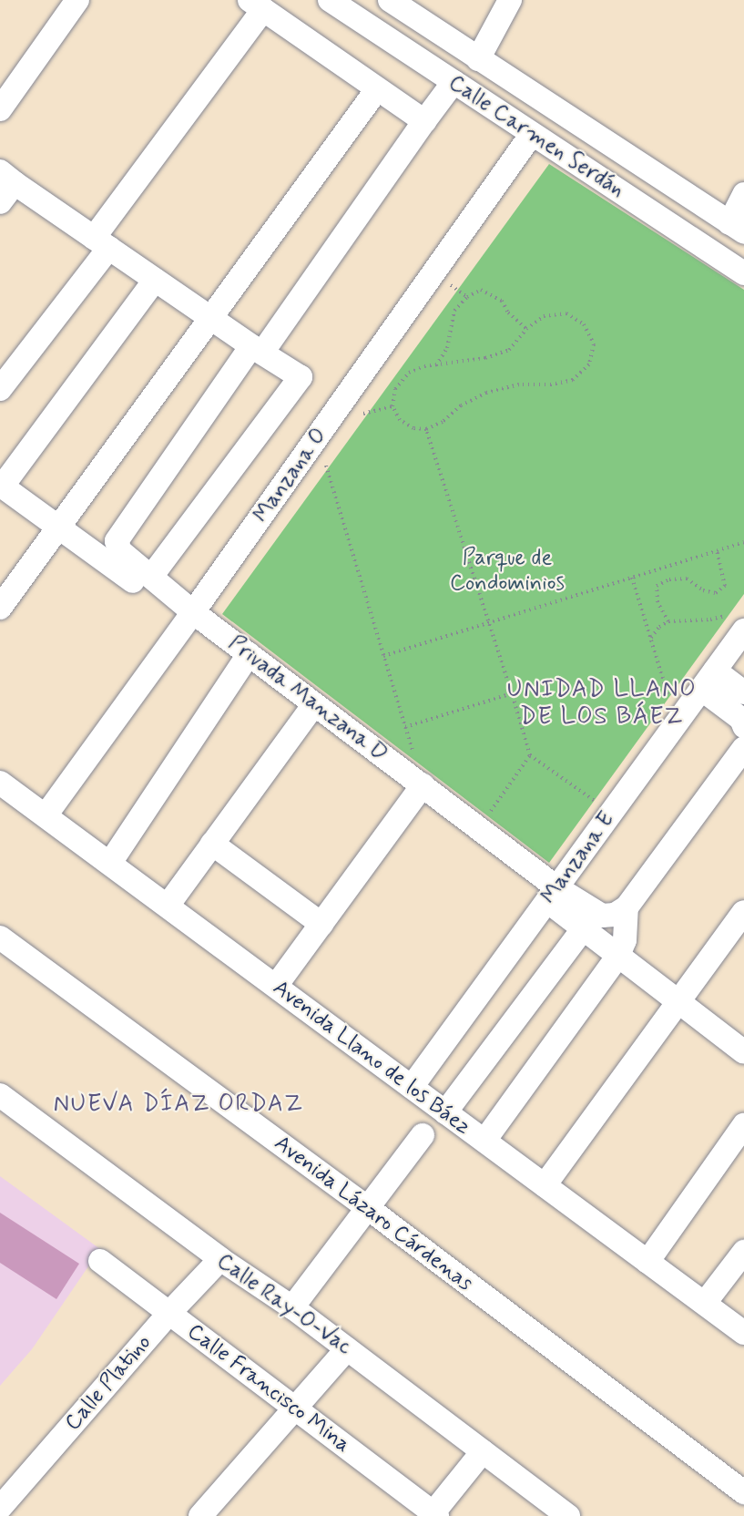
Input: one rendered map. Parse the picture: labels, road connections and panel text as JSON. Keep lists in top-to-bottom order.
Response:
{
  "streets": {
    "street": [
      "Calle Carmen Serdán",
      "Manzana O",
      "Privada Manzana D",
      "Manzana E",
      "Avenida Llano de los Báez",
      "Avenida Lázaro Cárdenas",
      "Calle Ray-O-Vac",
      "Calle Platino",
      "Calle Francisco Mina"
    ]
  },
  "crossings": [
    ["Calle Carmen Serdán", "Manzana O"],
    ["Manzana O", "Privada Manzana D"],
    ["Manzana O", "Avenida Llano de los Báez"],
    ["Privada Manzana D", "Manzana E"],
    ["Manzana E", "Avenida Llano de los Báez"],
    ["Calle Ray-O-Vac", "Calle Platino"],
    ["Calle Platino", "Calle Francisco Mina"]
  ],
  "districts": ["UNIDAD LLANO DE LOS BÁEZ", "NUEVA DÍAZ ORDAZ"],
  "parks": ["Parque de Condominios"]
}
